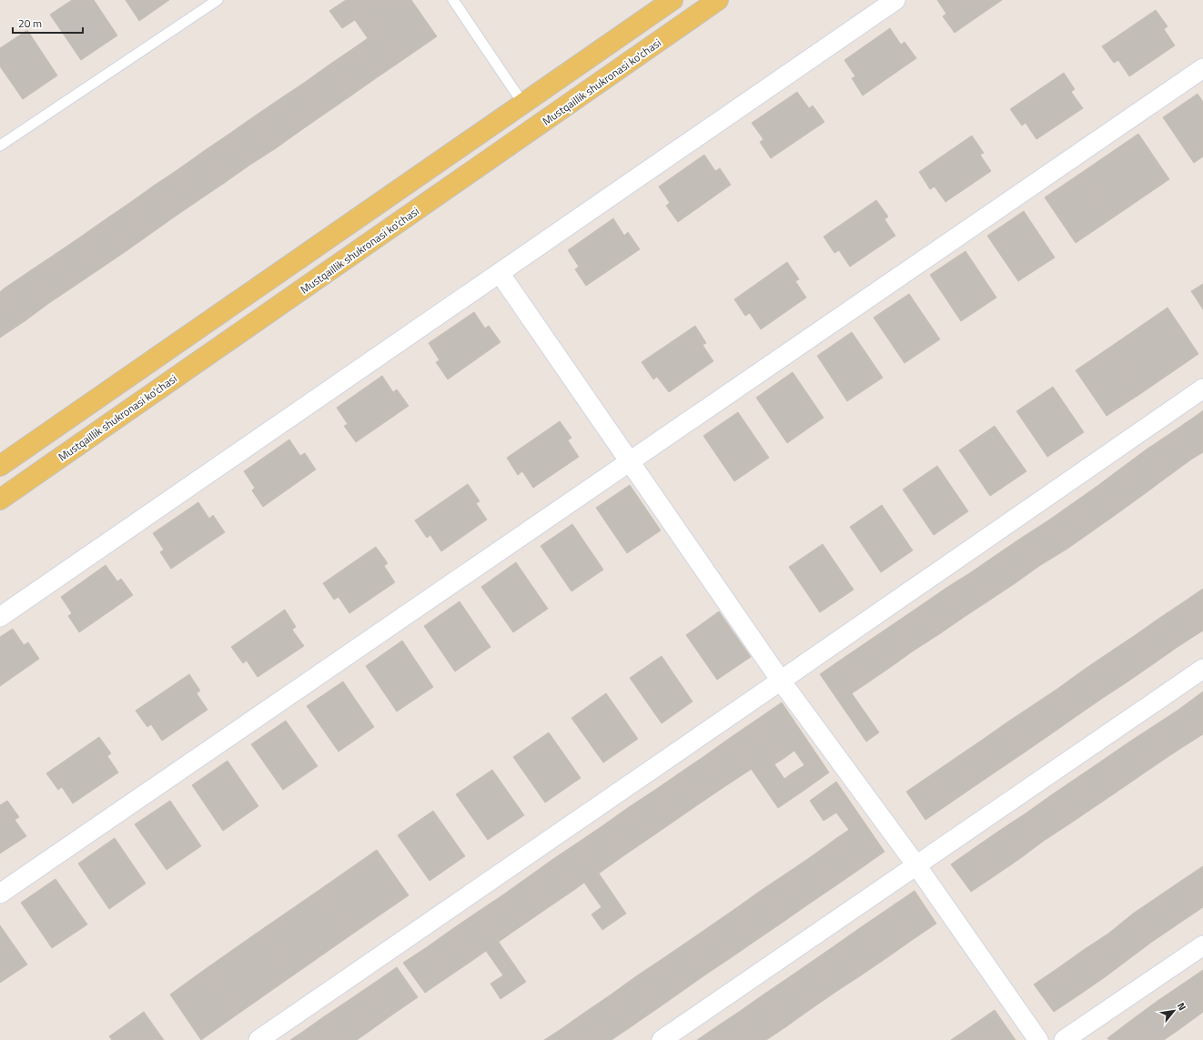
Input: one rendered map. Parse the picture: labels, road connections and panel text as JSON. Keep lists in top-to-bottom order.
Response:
{
  "streets": {
    "main road": ["Mustqaillik shukronasi ko'chasi"]
  },
  "scale_bar": "20 m",
  "north": "top right"
}
